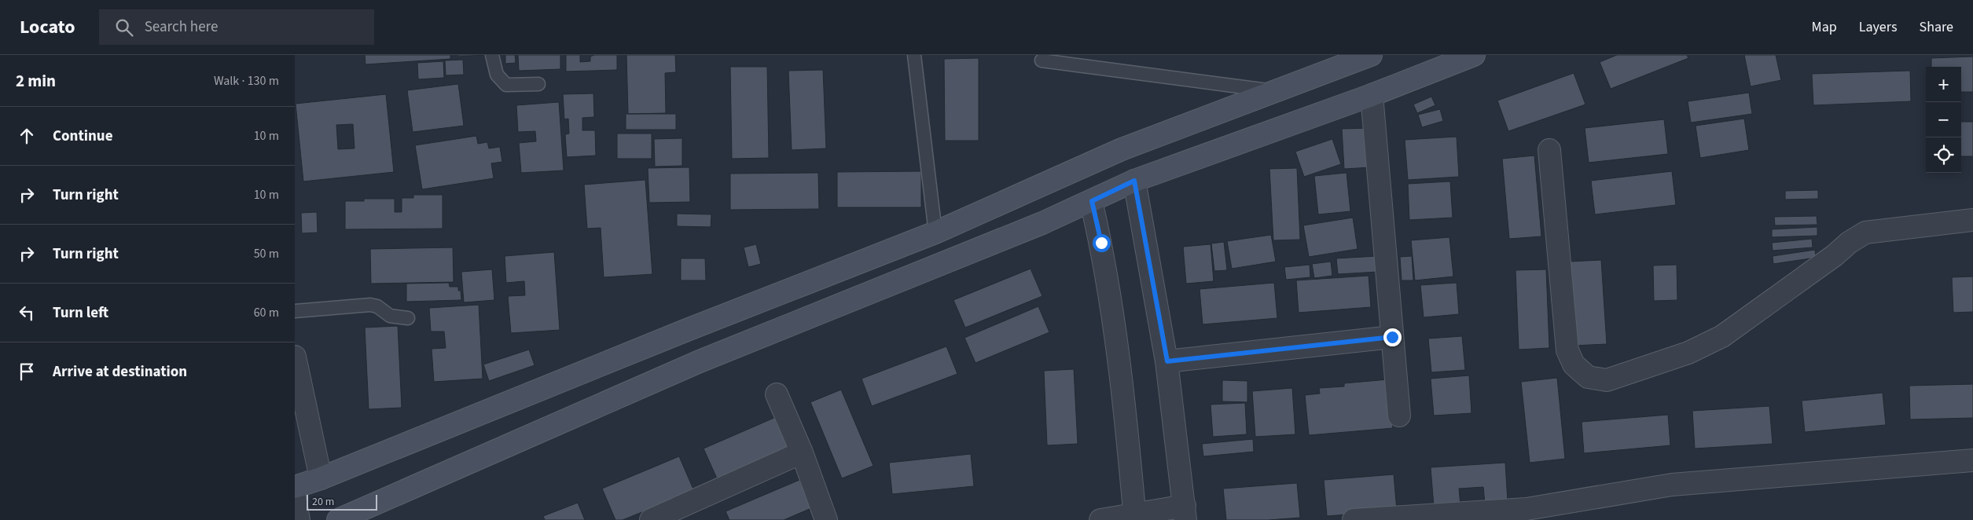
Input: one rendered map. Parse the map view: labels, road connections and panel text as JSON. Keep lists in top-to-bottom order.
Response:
{
  "scale_bar": "20 m",
  "page": {
    "header": "Locato",
    "search": "Search here",
    "nav": ["Map", "Layers", "Share"],
    "heading": ["2 min", "Walk · 130 m"],
    "map_buttons": ["+", "−"],
    "list": [
      ["Continue", "10 m"],
      ["Turn right", "10 m"],
      ["Turn right", "50 m"],
      ["Turn left", "60 m"],
      "Arrive at destination"
    ],
    "scale": "20 m"
  }
}
